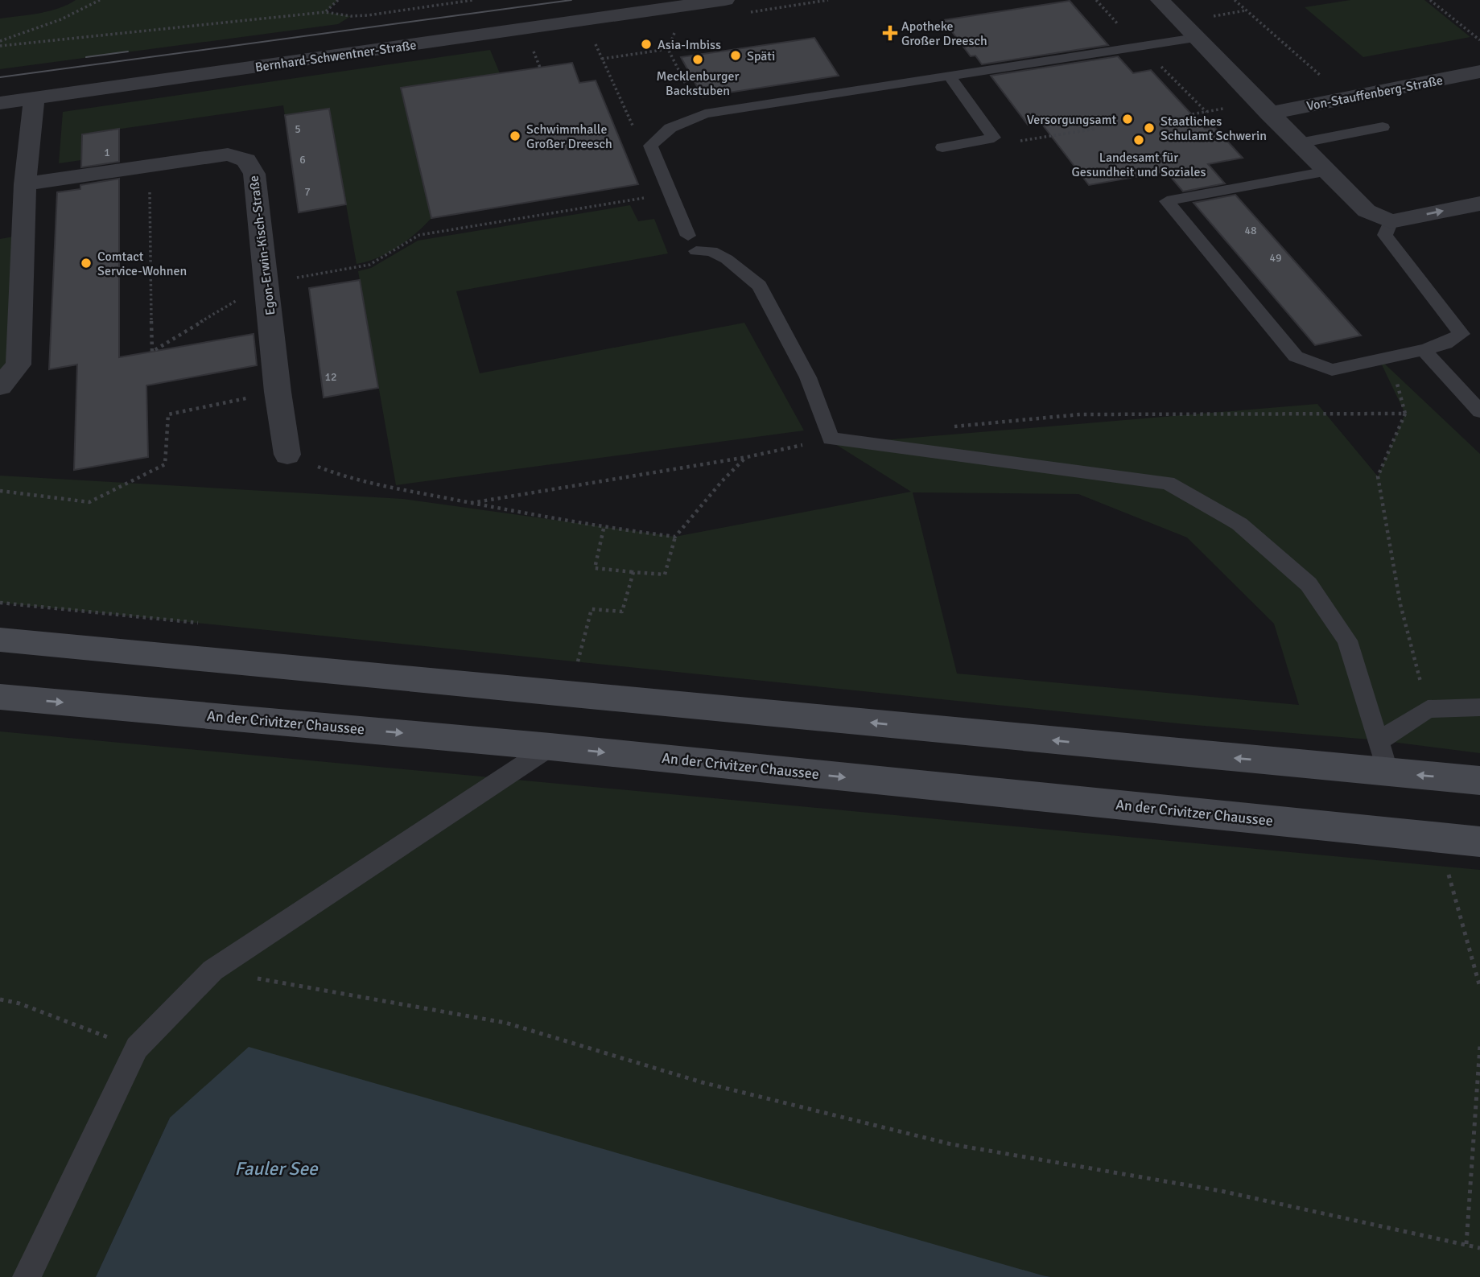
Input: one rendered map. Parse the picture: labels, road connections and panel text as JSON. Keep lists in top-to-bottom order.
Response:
{
  "streets": {
    "street": [
      "Bernhard-Schwentner-Straße",
      "Von-Stauffenberg-Straße",
      "Egon-Erwin-Kisch-Straße",
      "An der Crivitzer Chaussee"
    ]
  },
  "water": ["Fauler See"],
  "places": {
    "health": ["Apotheke Großer Dreesch"],
    "other": [
      "Asia-Imbiss",
      "Späti",
      "Mecklenburger Backstuben",
      "Versorgungsamt",
      "Staatliches Schulamt Schwerin",
      "Schwimmhalle Großer Dreesch",
      "Landesamt für Gesundheit und Soziales",
      "Comtact Service-Wohnen"
    ]
  },
  "house_numbers": [
    "5",
    "1",
    "6",
    "7",
    "48",
    "49",
    "12"
  ]
}
